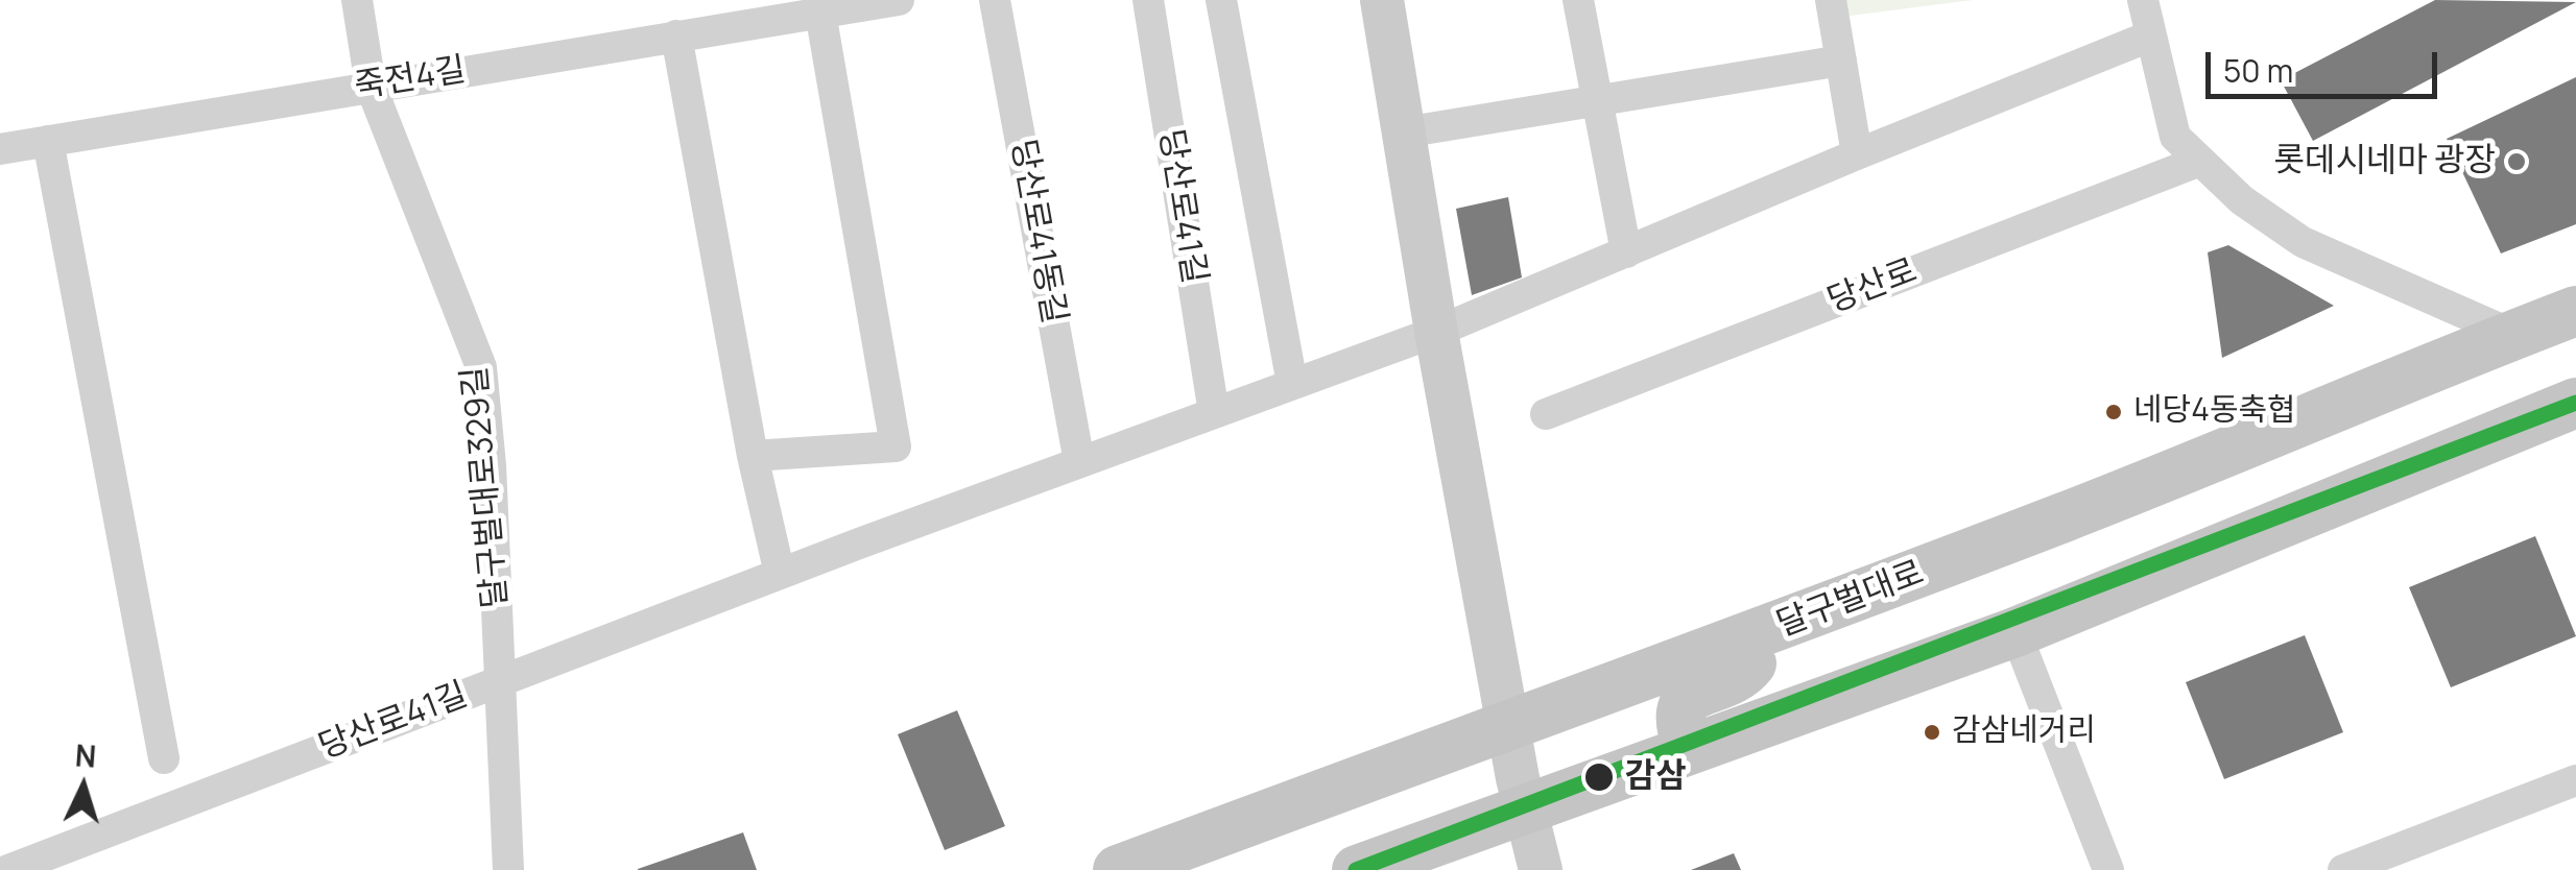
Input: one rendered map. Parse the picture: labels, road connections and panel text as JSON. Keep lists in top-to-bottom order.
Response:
{
  "streets": {
    "main road": ["달구벌대로"],
    "street": [
      "죽전4길",
      "당산로41길",
      "당산로41동길",
      "당산로",
      "달구벌대로329길"
    ]
  },
  "crossings": [
    ["죽전4길", "달구벌대로329길"],
    ["당산로41길", "당산로41동길"],
    ["당산로41길", "달구벌대로329길"]
  ],
  "places": [
    "롯데시네마 광장",
    "네당4동축협",
    "감삼네거리",
    "감삼"
  ],
  "scale_bar": "50 m",
  "north": "top"
}
